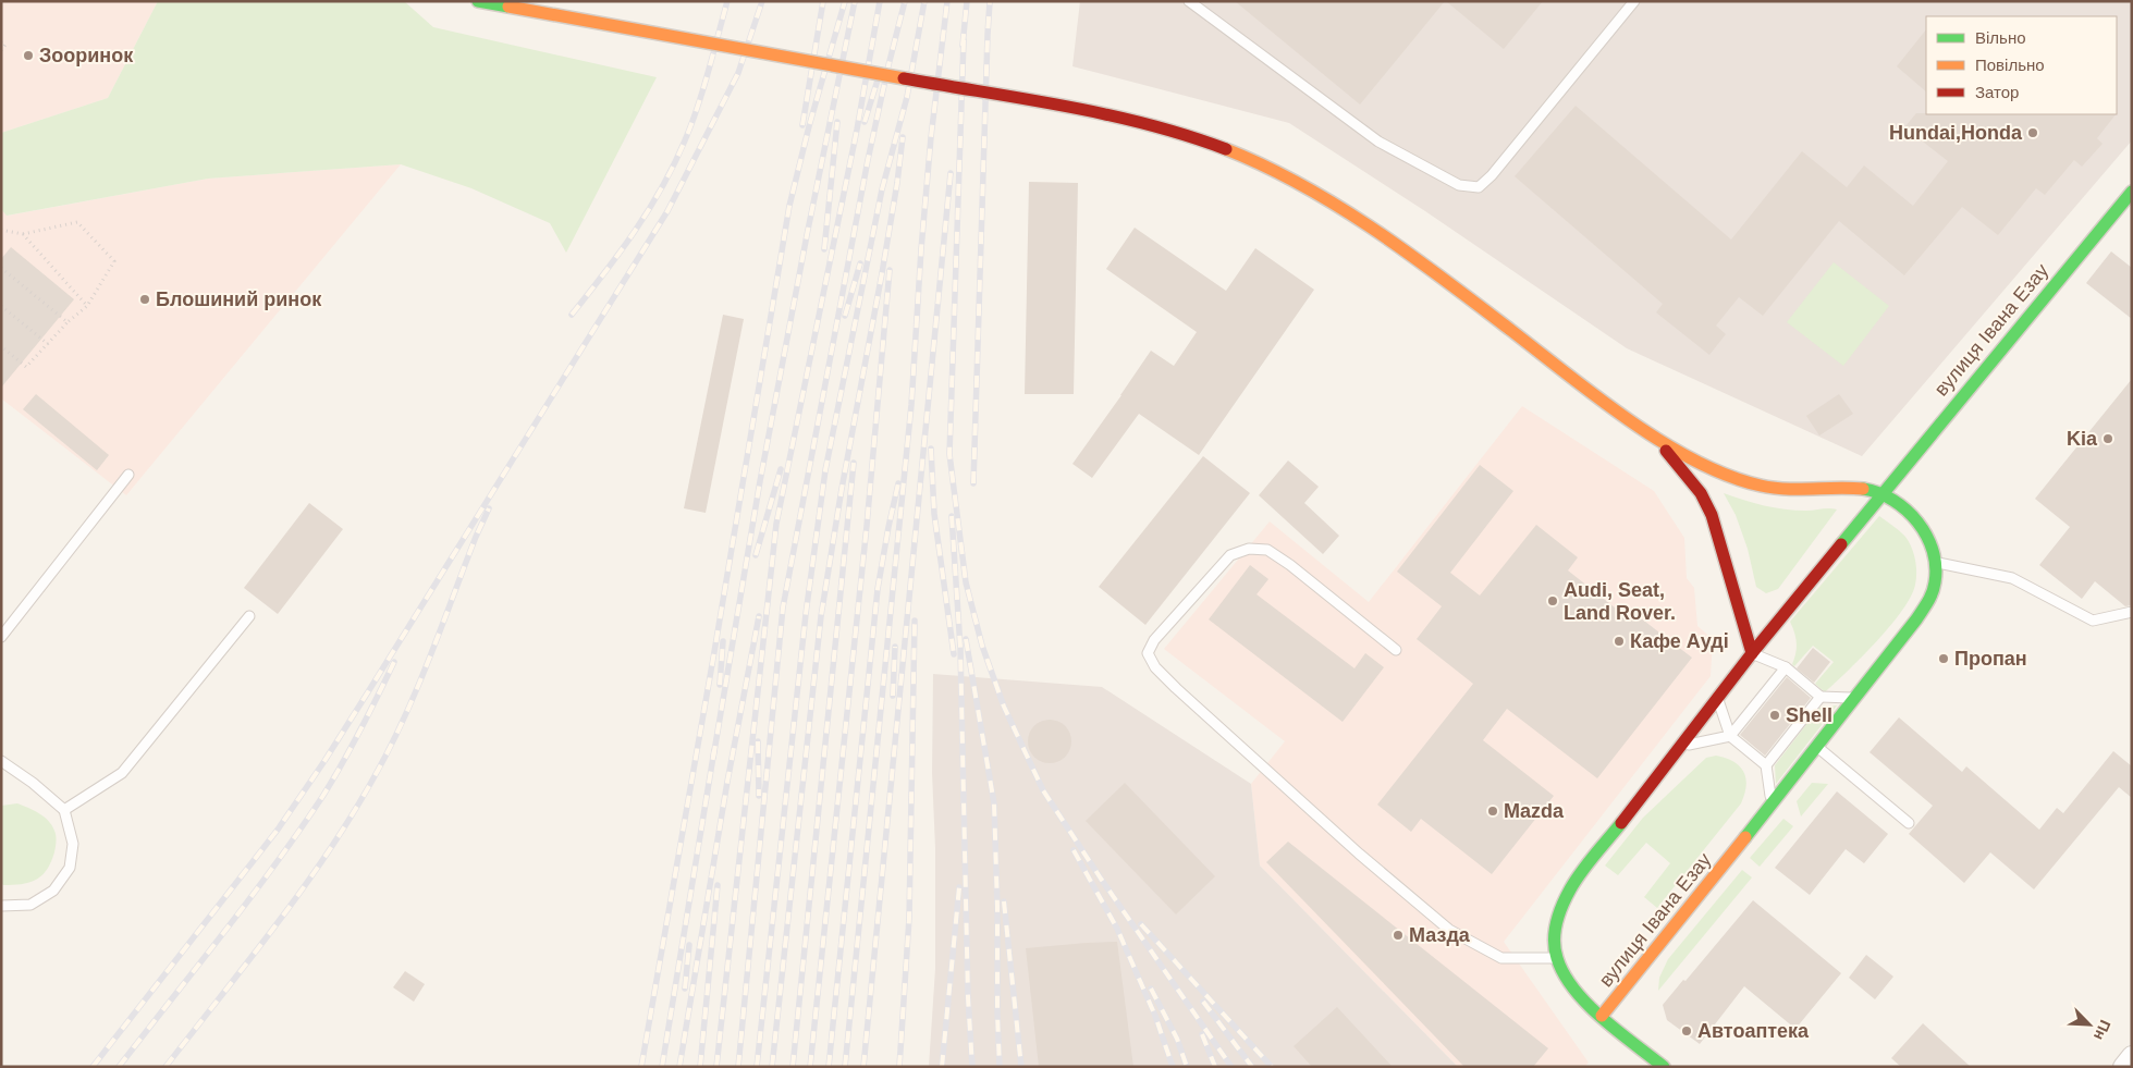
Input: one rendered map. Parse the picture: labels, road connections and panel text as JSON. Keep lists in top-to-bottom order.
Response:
{
  "streets": {
    "main road": ["вулиця Івана Езау"]
  },
  "places": [
    "Зооринок",
    "Hundai,Honda",
    "Блошиний ринок",
    "Kia",
    "Audi, Seat, Land Rover.",
    "Кафе Ауді",
    "Пропан",
    "Shell",
    "Mazda",
    "Мазда",
    "Автоаптека"
  ],
  "legend": ["Вільно", "Повільно", "Затор"],
  "north": "bottom right"
}
